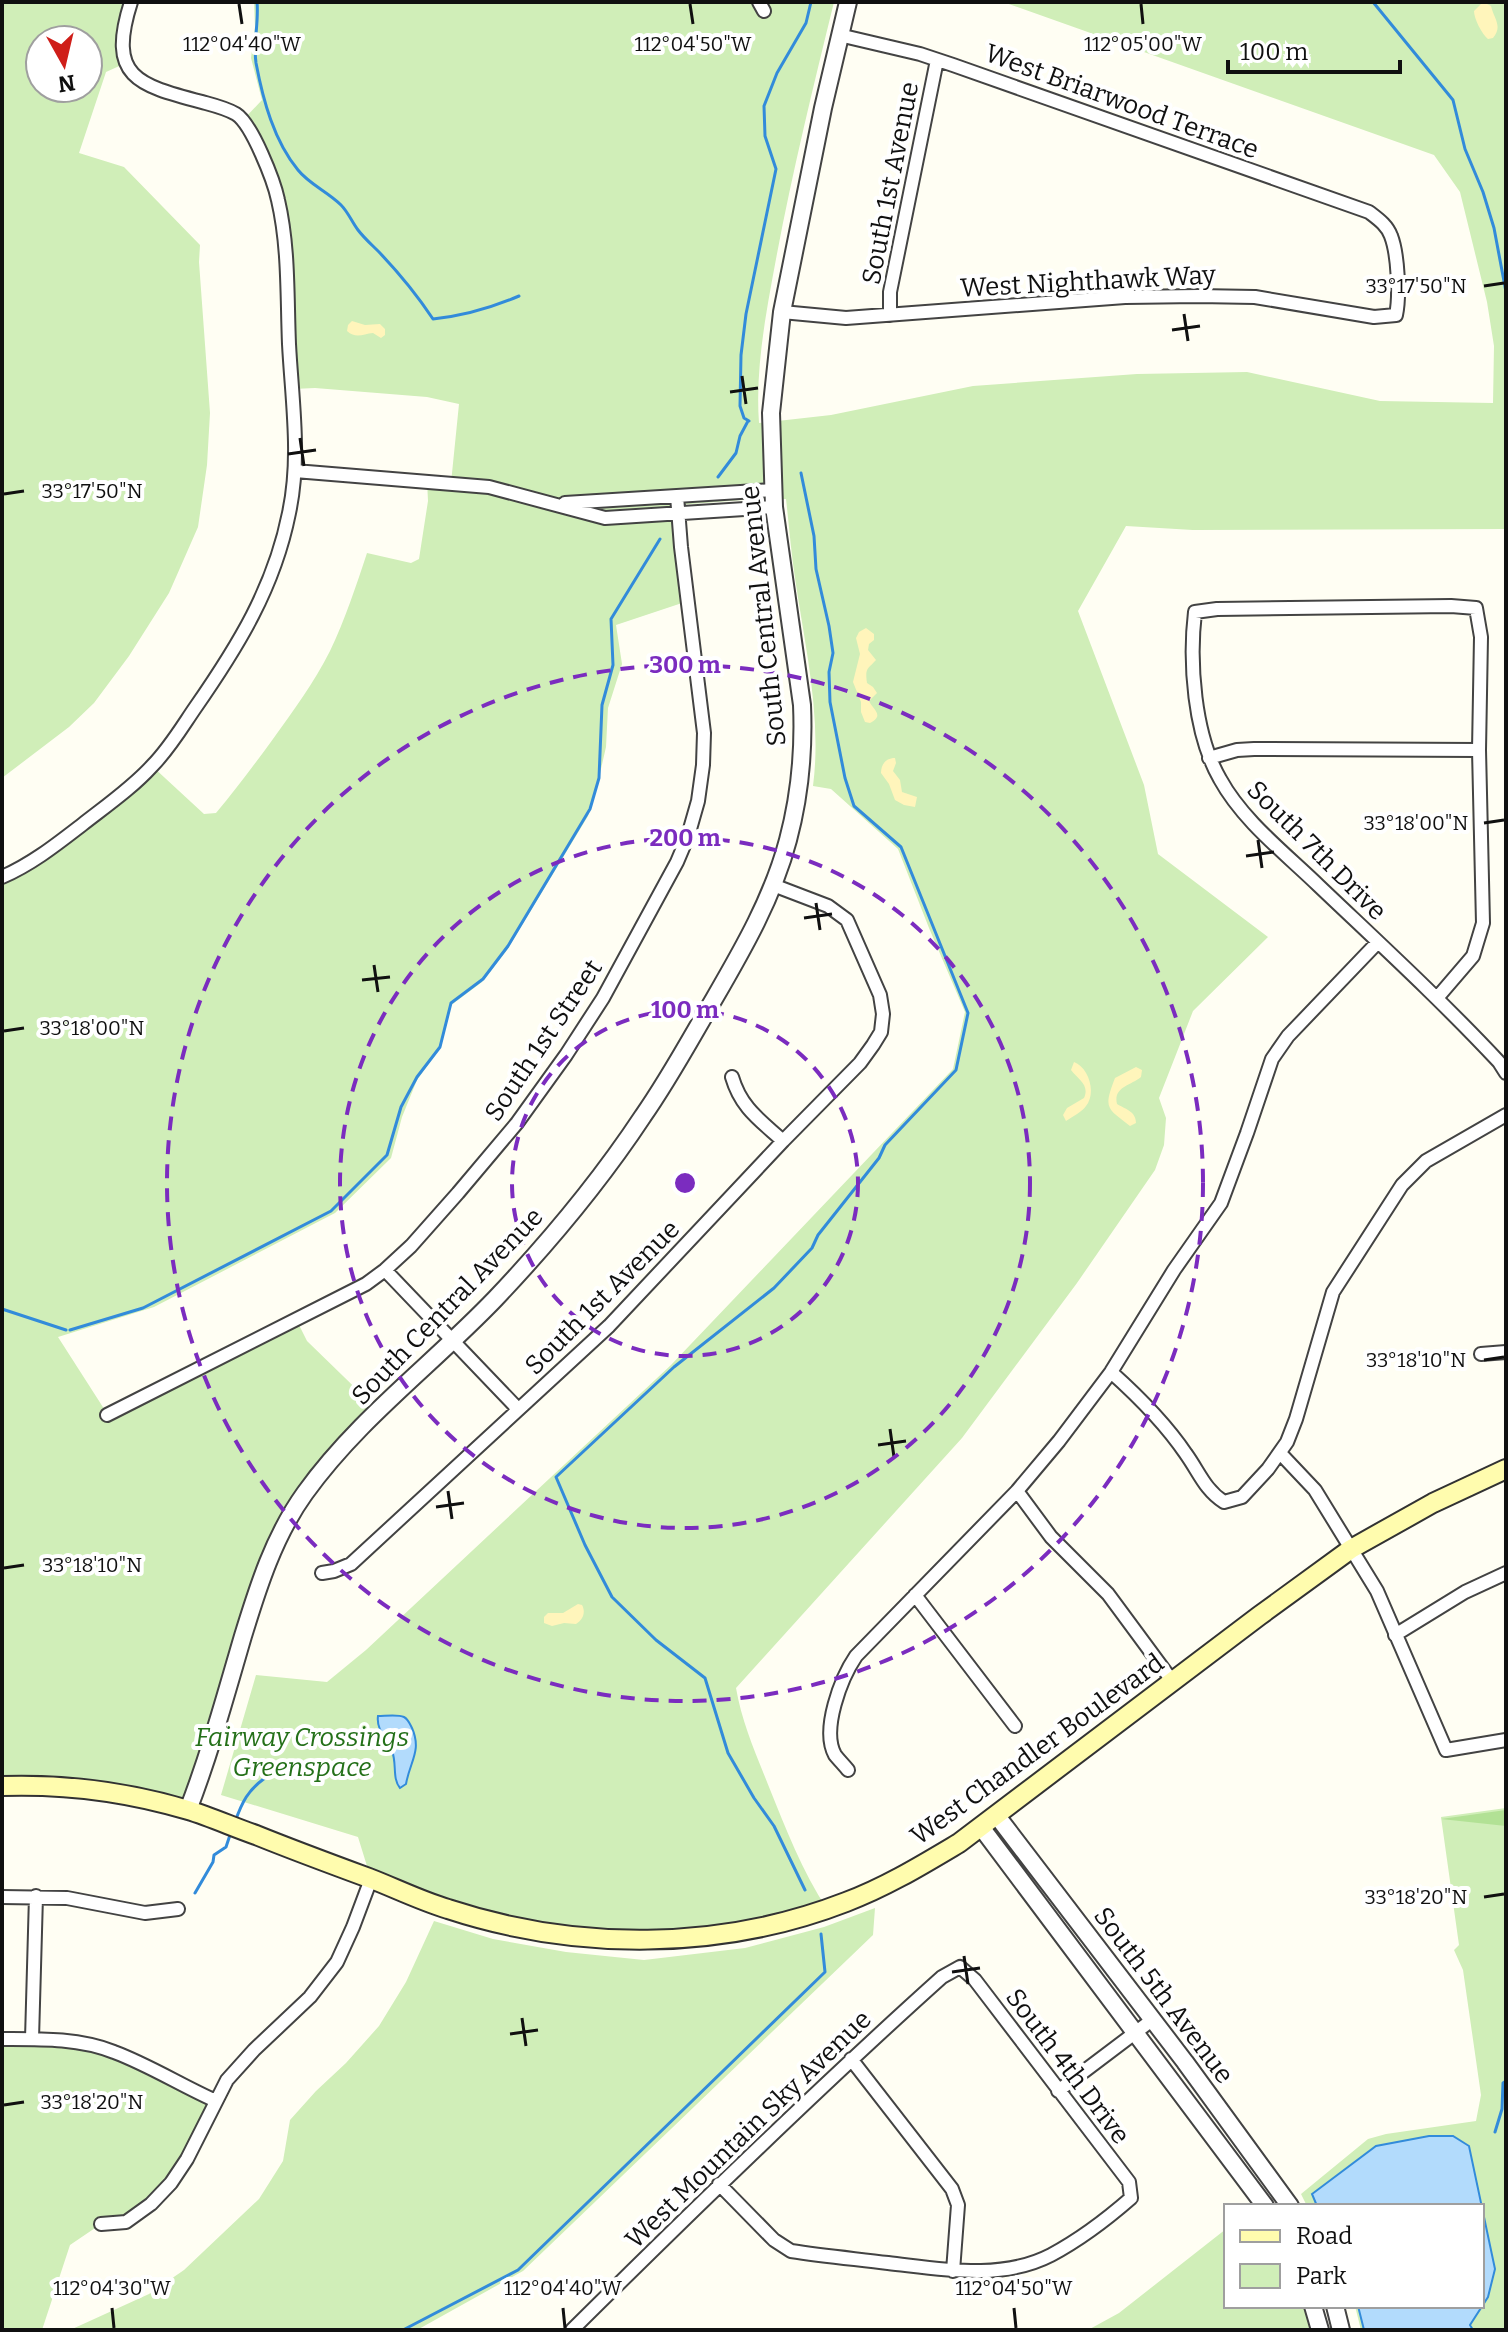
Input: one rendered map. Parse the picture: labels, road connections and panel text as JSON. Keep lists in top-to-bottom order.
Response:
{
  "streets": {
    "main road": ["West Chandler Boulevard"],
    "street": [
      "West Briarwood Terrace",
      "South 1st Avenue",
      "West Nighthawk Way",
      "South Central Avenue",
      "South 7th Drive",
      "South 1st Street",
      "South 5th Avenue",
      "South 4th Drive",
      "West Mountain Sky Avenue"
    ]
  },
  "crossings": [
    ["West Briarwood Terrace", "South 1st Avenue"],
    ["West Briarwood Terrace", "West Nighthawk Way"],
    ["West Briarwood Terrace", "South Central Avenue"],
    ["South 1st Avenue", "West Nighthawk Way"],
    ["South 1st Avenue", "South Central Avenue"],
    ["West Nighthawk Way", "South Central Avenue"],
    ["South Central Avenue", "West Chandler Boulevard"],
    ["West Chandler Boulevard", "South 5th Avenue"],
    ["South 4th Drive", "West Mountain Sky Avenue"]
  ],
  "parks": ["Fairway Crossings Greenspace"],
  "legend": ["Road", "Park"],
  "scale_bar": "100 m",
  "north": "bottom",
  "coordinates": [
    "112°04'40\"W",
    "112°04'50\"W",
    "112°05'00\"W",
    "33°17'50\"N",
    "33°18'00\"N",
    "33°18'10\"N",
    "33°18'20\"N",
    "112°04'30\"W"
  ],
  "rings": ["300 m", "200 m", "100 m"]
}
